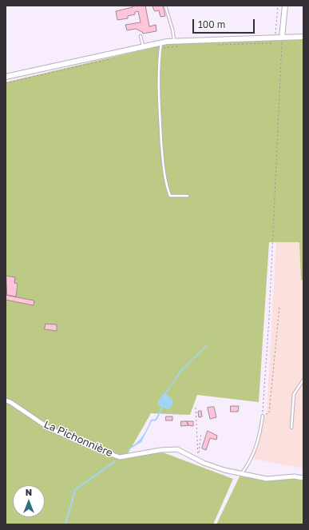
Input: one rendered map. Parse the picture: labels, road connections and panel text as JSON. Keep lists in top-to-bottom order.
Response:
{
  "streets": {
    "street": ["La Pichonnière"]
  },
  "scale_bar": "100 m",
  "north": "top"
}
